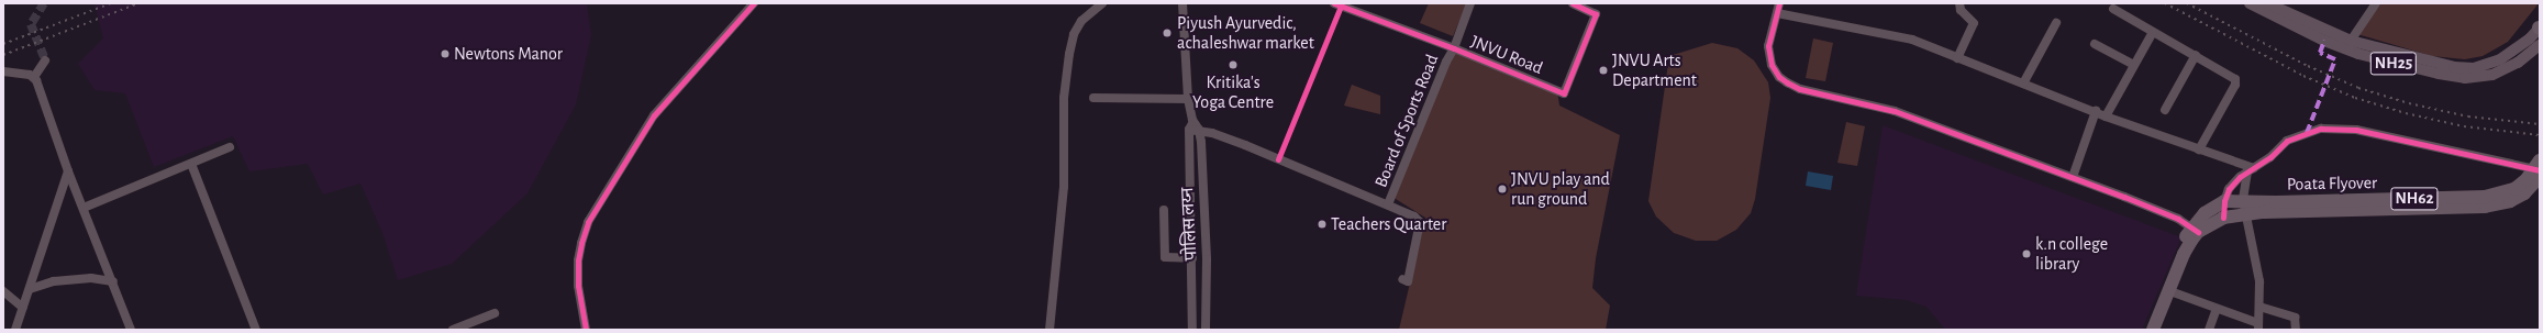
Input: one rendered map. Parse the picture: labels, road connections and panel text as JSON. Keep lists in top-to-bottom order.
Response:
{
  "streets": {
    "highway": ["Poata Flyover", "NH62"],
    "main road": ["NH25"],
    "street": ["JNVU Road", "Board of Sports Road", "पोलिस लय्न"]
  },
  "crossings": [
    ["JNVU Road", "Board of Sports Road"],
    ["Poata Flyover", "NH62"]
  ],
  "places": [
    "Piyush Ayurvedic, achaleshwar market",
    "Newtons Manor",
    "Kritika's Yoga Centre",
    "JNVU Arts Department",
    "JNVU play and run ground",
    "Teachers Quarter",
    "k.n college library"
  ]
}
